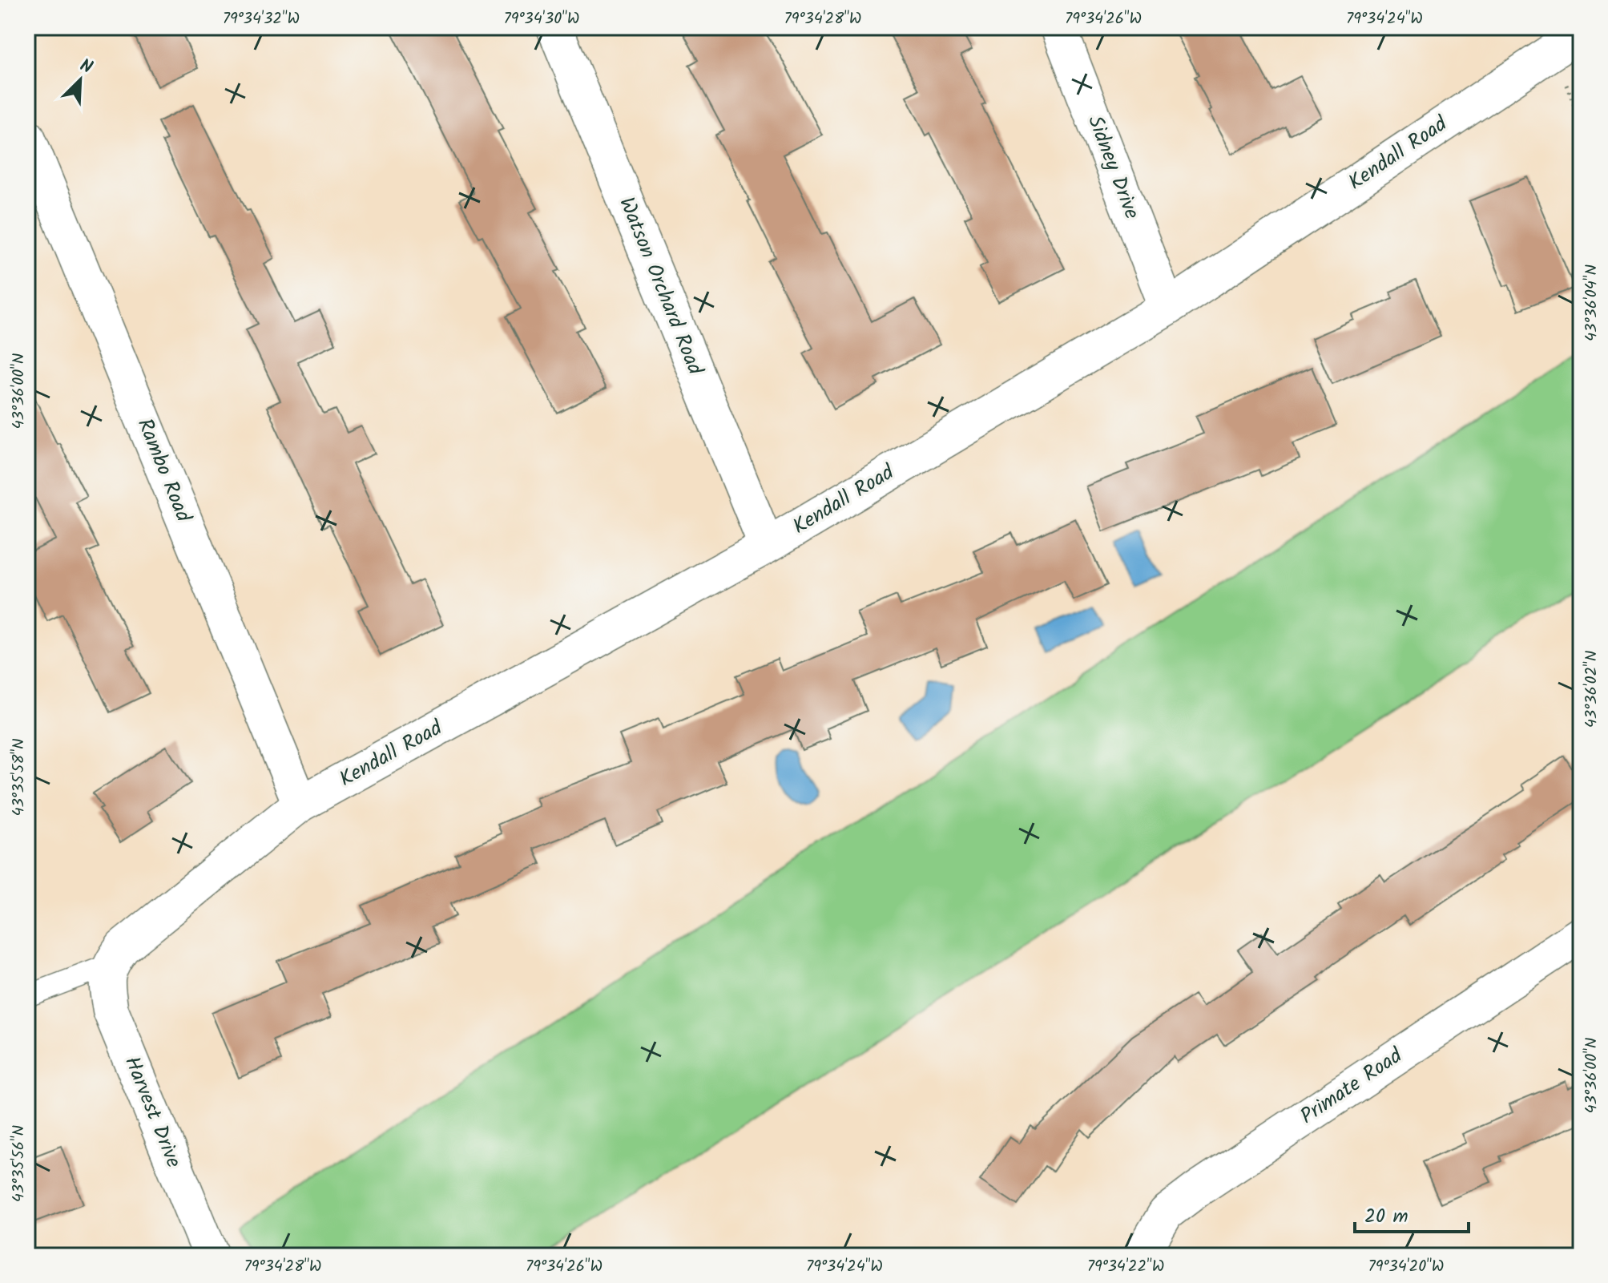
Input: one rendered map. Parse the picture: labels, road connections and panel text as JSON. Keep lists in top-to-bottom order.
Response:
{
  "streets": {
    "street": [
      "Kendall Road",
      "Sidney Drive",
      "Watson Orchard Road",
      "Rambo Road",
      "Primate Road",
      "Harvest Drive"
    ]
  },
  "crossings": [
    ["Kendall Road", "Sidney Drive"],
    ["Kendall Road", "Watson Orchard Road"],
    ["Kendall Road", "Rambo Road"],
    ["Kendall Road", "Harvest Drive"]
  ],
  "scale_bar": "20 m",
  "north": "top right",
  "coordinates": [
    "79°34'32\"W",
    "79°34'30\"W",
    "79°34'28\"W",
    "79°34'26\"W",
    "79°34'24\"W",
    "43°36'04\"N",
    "43°36'00\"N",
    "43°36'02\"N",
    "43°35'58\"N",
    "43°35'56\"N",
    "79°34'22\"W",
    "79°34'20\"W"
  ]
}
